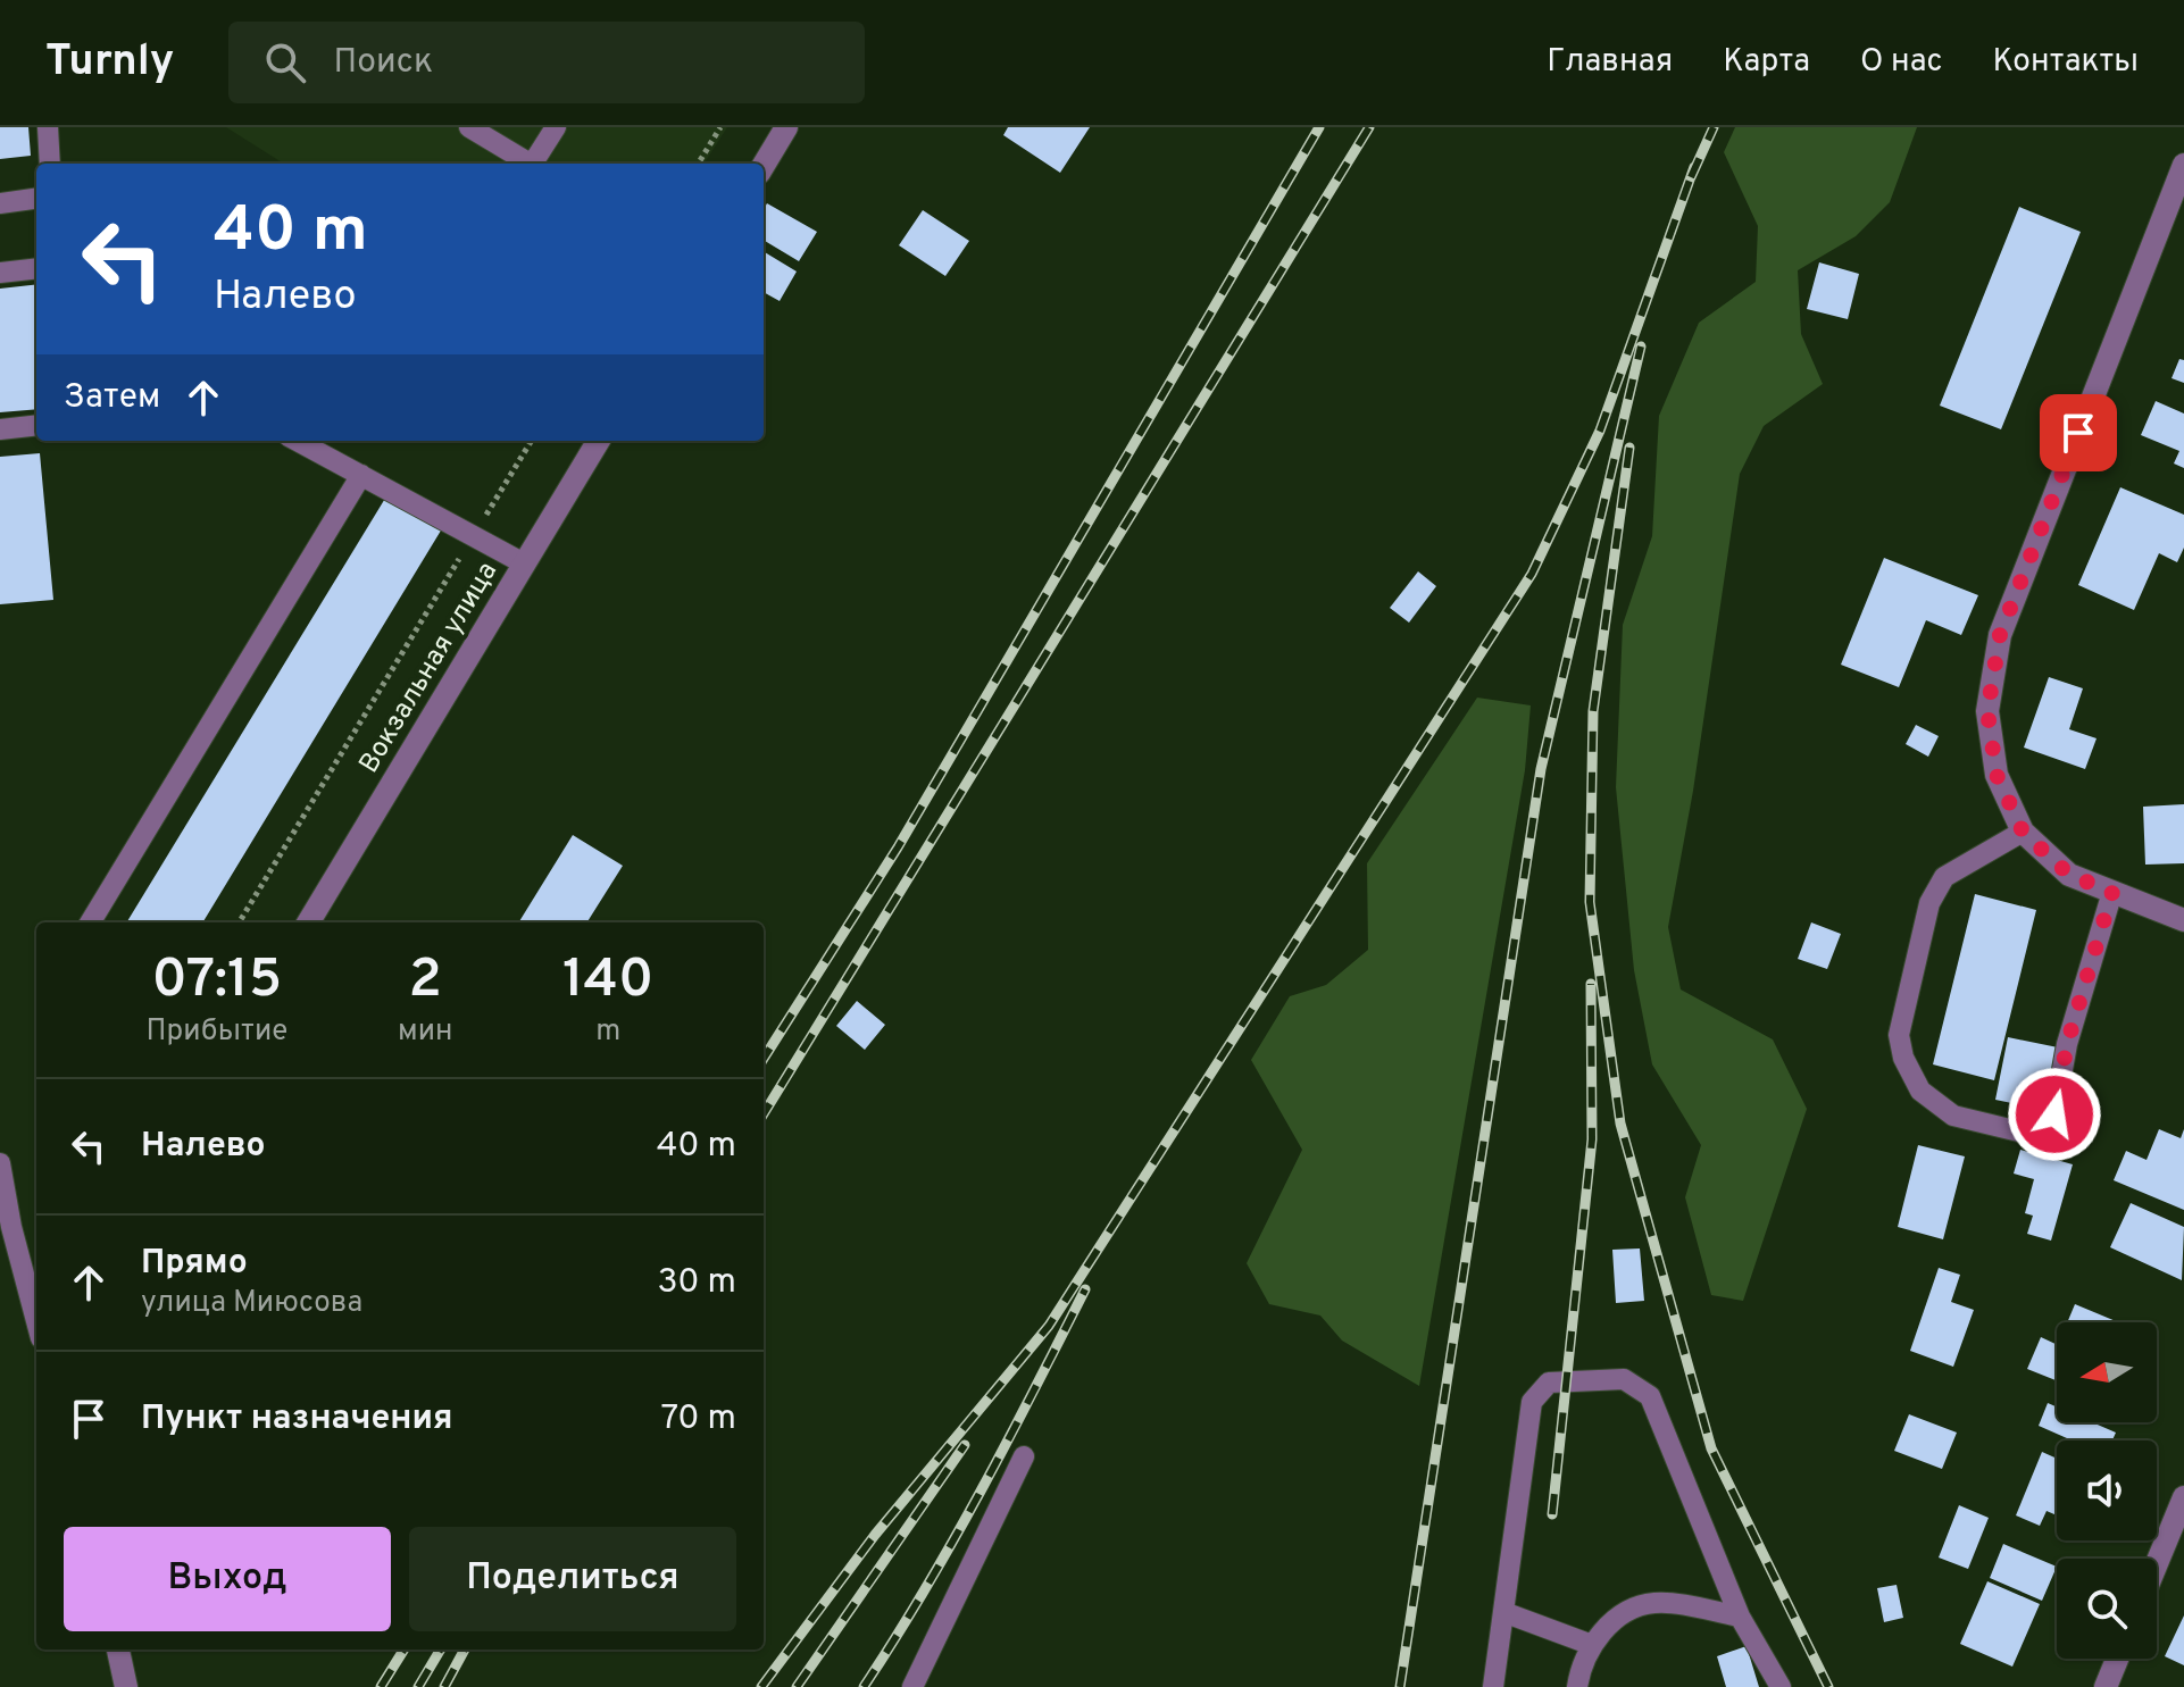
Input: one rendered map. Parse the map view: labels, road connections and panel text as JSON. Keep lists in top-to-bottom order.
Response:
{
  "streets": {
    "street": ["Вокзальная улица"]
  },
  "north": "left",
  "page": {
    "header": "Turnly",
    "search": "Поиск",
    "nav": [
      "Главная",
      "Карта",
      "О нас",
      "Контакты"
    ],
    "turn": ["40 m", "Налево"],
    "then": "Затем",
    "eta": [
      "07:15",
      "Прибытие",
      "2",
      "мин",
      "140",
      "m"
    ],
    "list": [
      {
        "name": "Налево",
        "value": "40 m"
      },
      {
        "name": "Прямо",
        "note": "улица Миюсова",
        "value": "30 m"
      },
      {
        "name": "Пункт назначения",
        "value": "70 m"
      }
    ],
    "buttons": ["Выход", "Поделиться"]
  }
}
